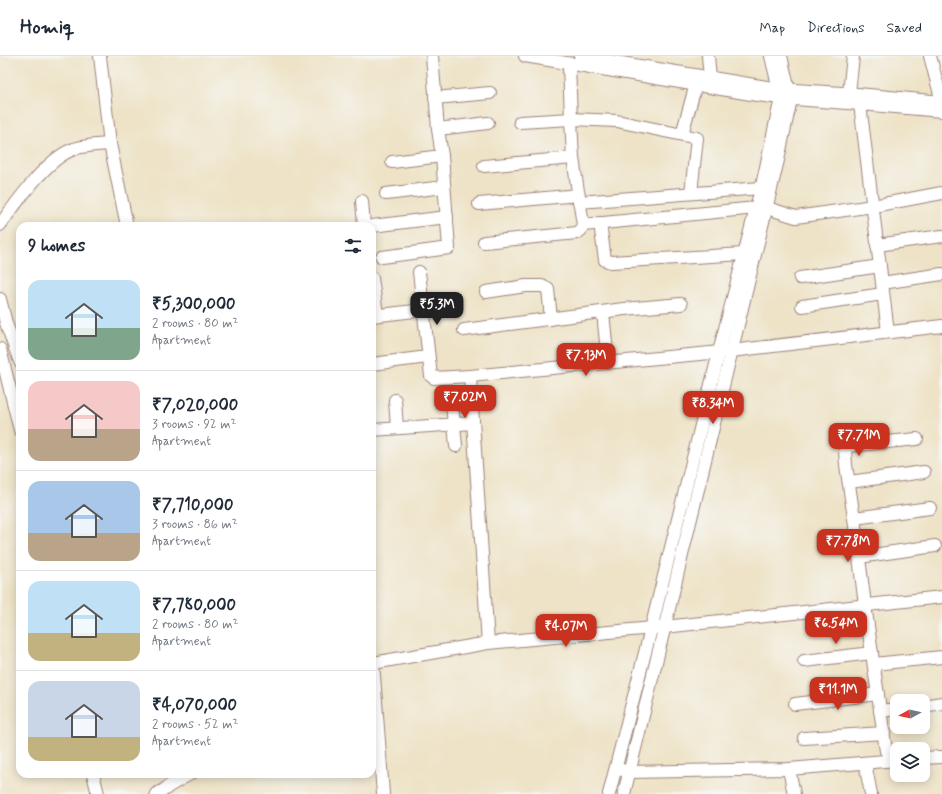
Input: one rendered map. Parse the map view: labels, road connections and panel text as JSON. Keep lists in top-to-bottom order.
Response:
{
  "north": "left",
  "page": {
    "header": "Homiq",
    "nav": ["Map", "Directions", "Saved"],
    "heading": "9 homes",
    "list": [
      {
        "name": "₹5,300,000",
        "note": "2 rooms · 80 m² · Apartment"
      },
      {
        "name": "₹7,020,000",
        "note": "3 rooms · 92 m² · Apartment"
      },
      {
        "name": "₹7,710,000",
        "note": "3 rooms · 86 m² · Apartment"
      },
      {
        "name": "₹7,780,000",
        "note": "2 rooms · 80 m² · Apartment"
      },
      {
        "name": "₹4,070,000",
        "note": "2 rooms · 52 m² · Apartment"
      }
    ],
    "price": [
      "₹5.3M",
      "₹7.13M",
      "₹7.02M",
      "₹8.34M",
      "₹7.71M",
      "₹7.78M",
      "₹6.54M",
      "₹4.07M",
      "₹11.1M"
    ]
  }
}
